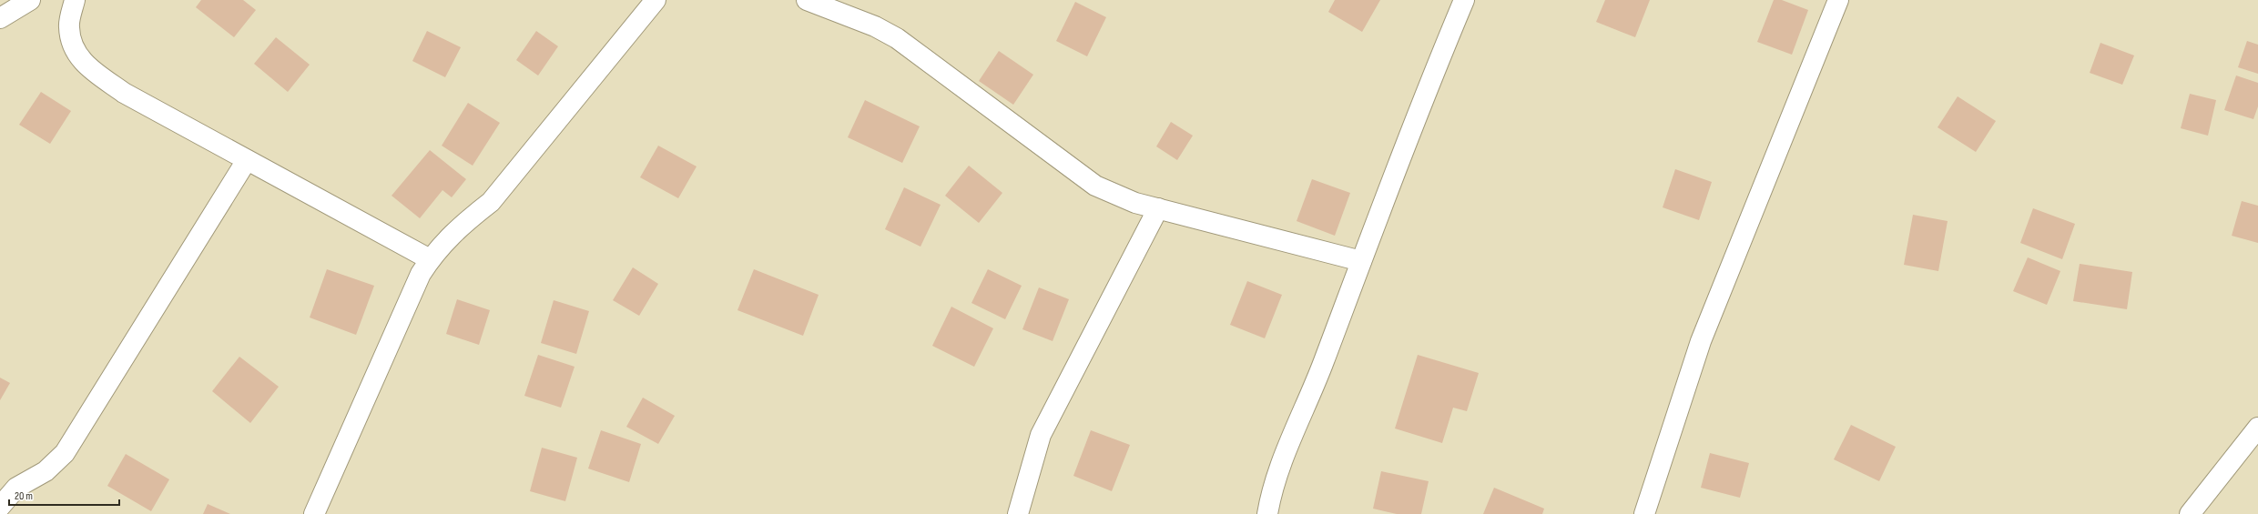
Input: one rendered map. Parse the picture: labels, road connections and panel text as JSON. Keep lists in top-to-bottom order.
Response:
{
  "scale_bar": "20 m"
}
